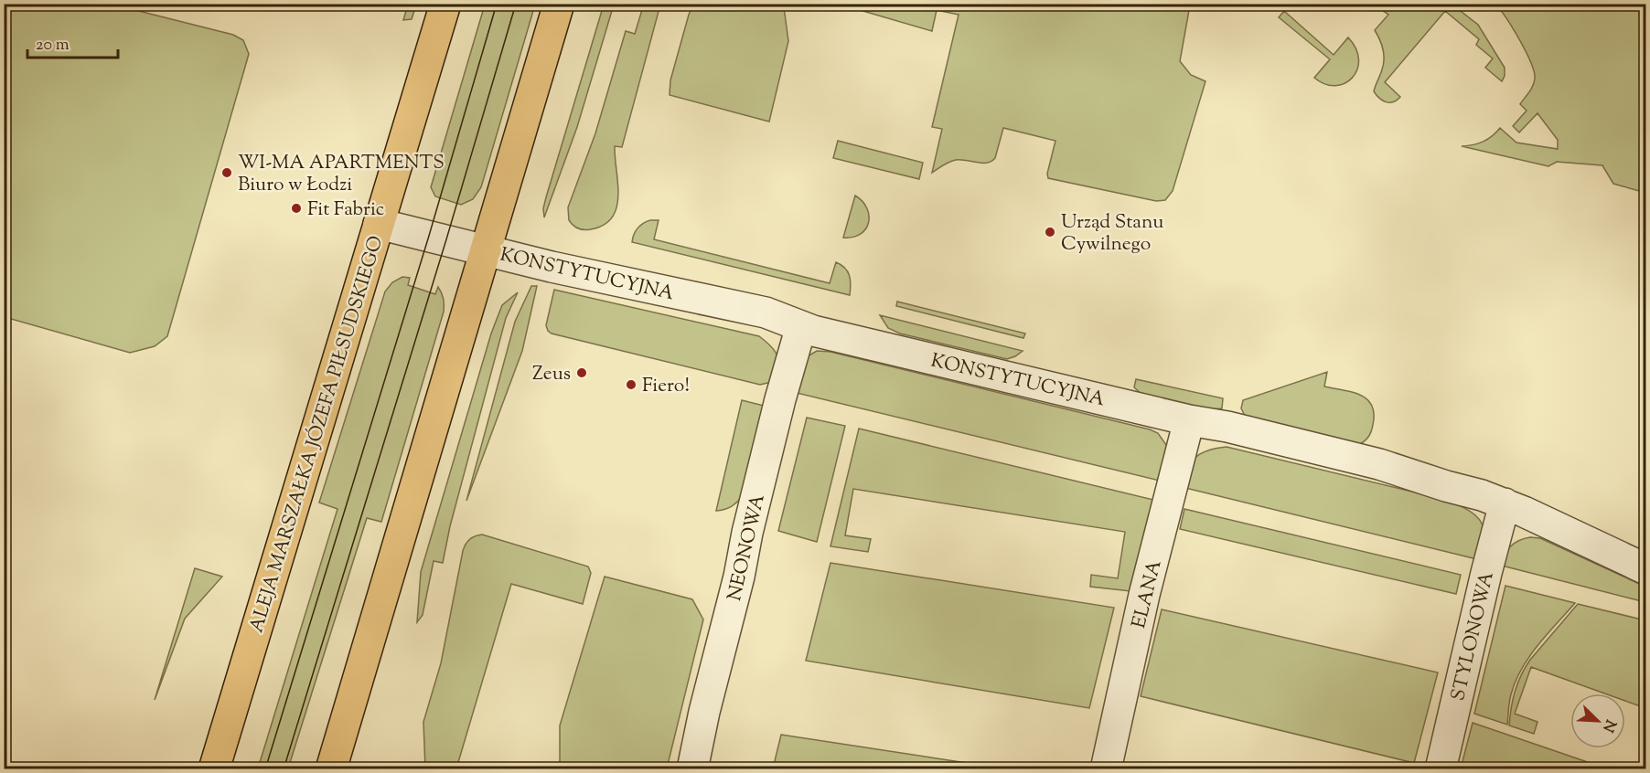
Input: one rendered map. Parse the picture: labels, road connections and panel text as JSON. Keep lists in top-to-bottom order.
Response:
{
  "streets": {
    "main road": ["ALEJA MARSZAŁKA JÓZEFA PIŁSUDSKIEGO"],
    "street": [
      "KONSTYTUCYJNA",
      "NEONOWA",
      "ELANA",
      "STYLONOWA"
    ]
  },
  "crossings": [
    ["KONSTYTUCYJNA", "ALEJA MARSZAŁKA JÓZEFA PIŁSUDSKIEGO"],
    ["KONSTYTUCYJNA", "NEONOWA"],
    ["KONSTYTUCYJNA", "ELANA"],
    ["KONSTYTUCYJNA", "STYLONOWA"]
  ],
  "places": [
    "WI-MA APARTMENTS Biuro w Łodzi",
    "Fit Fabric",
    "Urząd Stanu Cywilnego",
    "Zeus",
    "Fiero!"
  ],
  "scale_bar": "20 m",
  "north": "bottom right"
}
